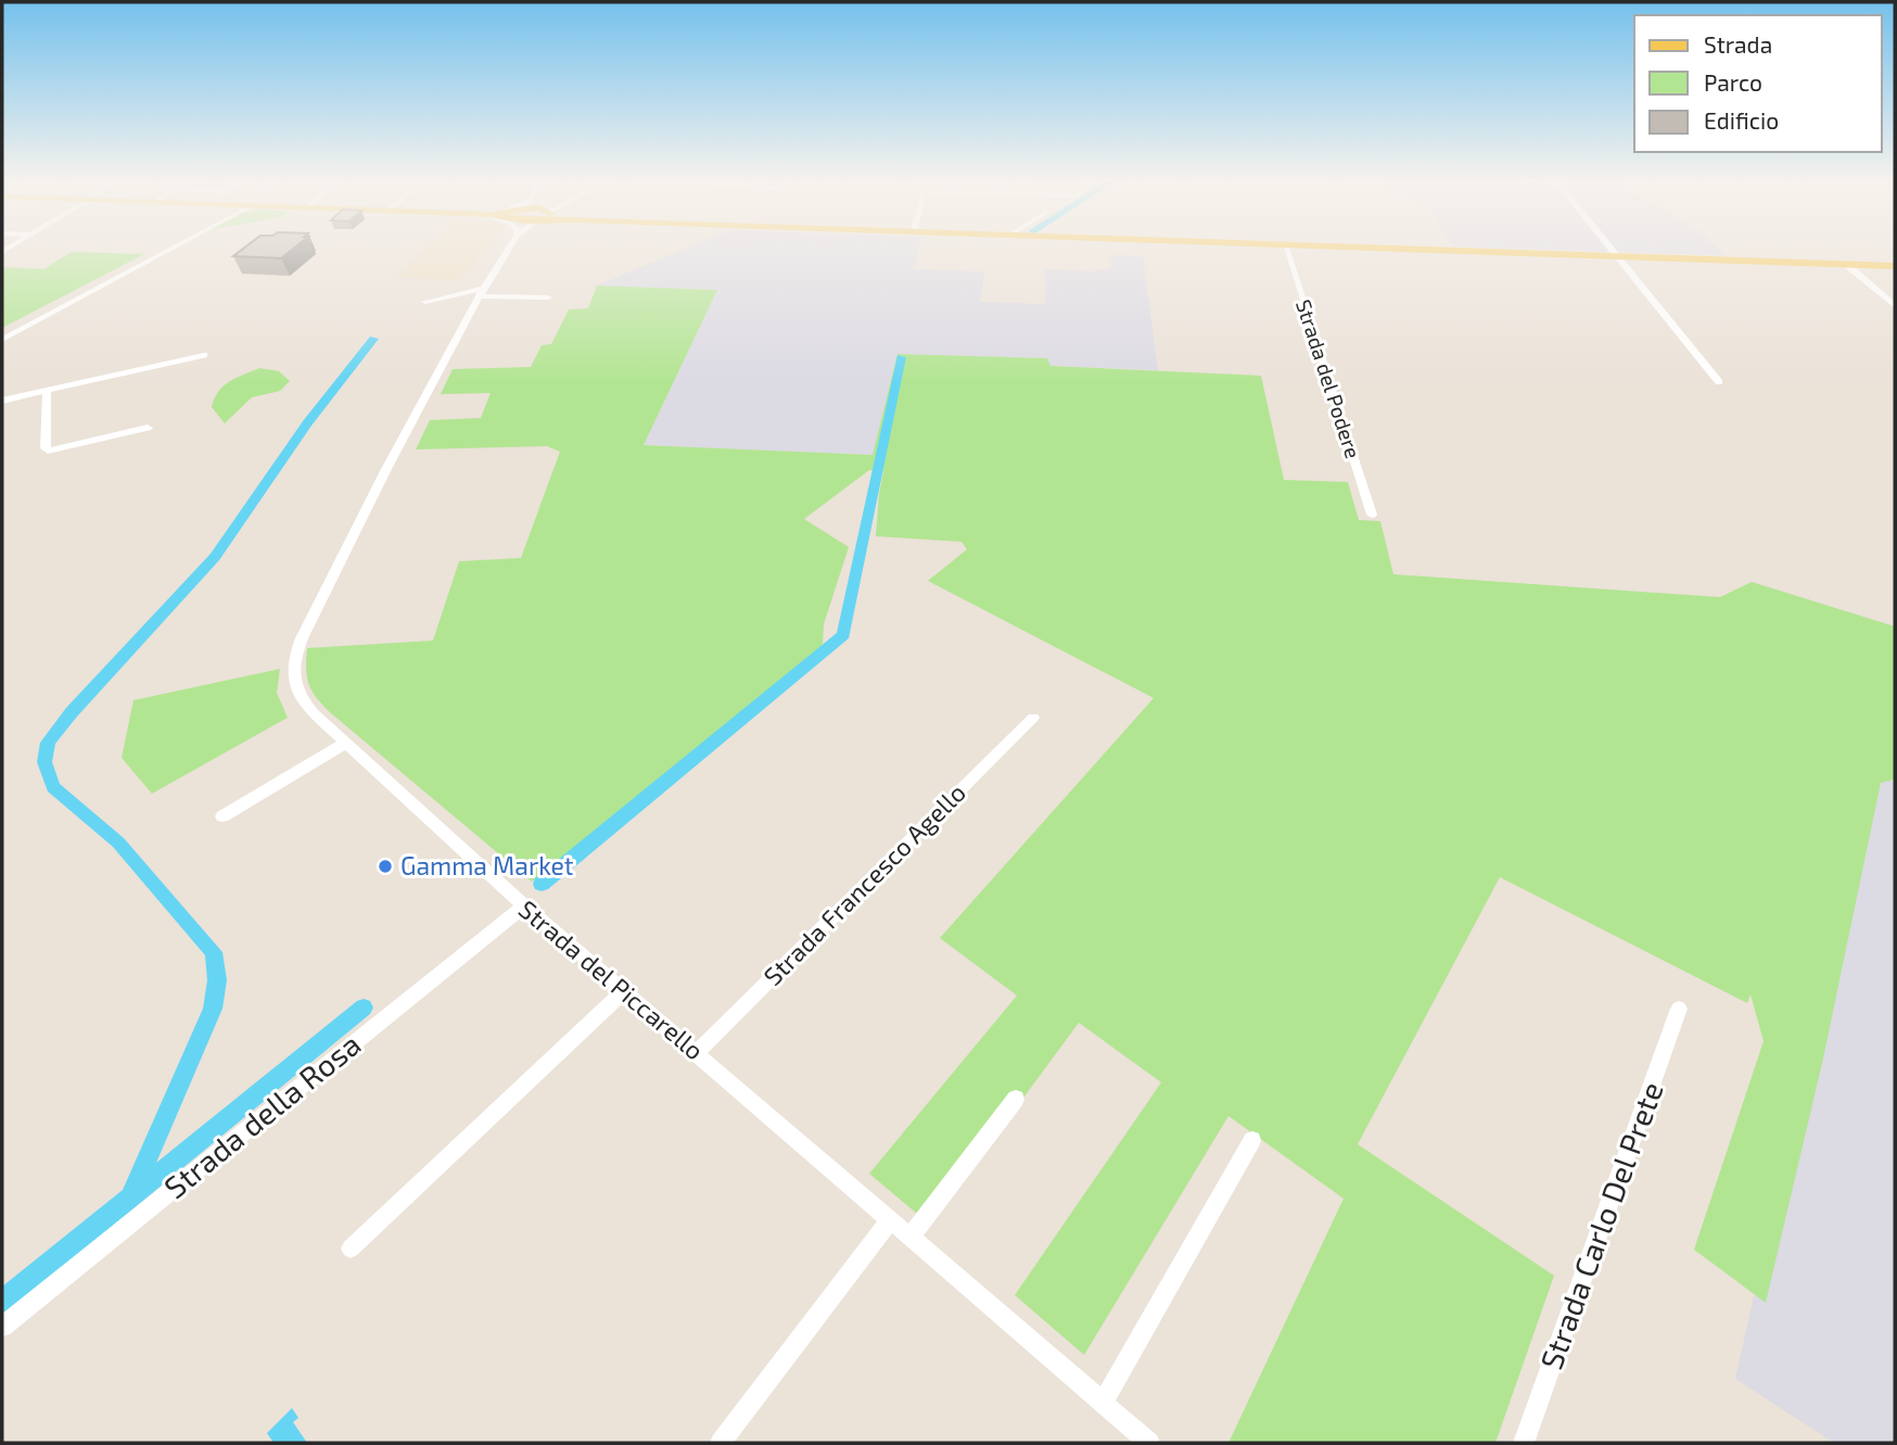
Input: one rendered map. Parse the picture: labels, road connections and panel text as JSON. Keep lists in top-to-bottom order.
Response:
{
  "streets": {
    "street": [
      "Strada del Podere",
      "Strada Francesco Agello",
      "Strada del Piccarello",
      "Strada della Rosa",
      "Strada Carlo Del Prete"
    ]
  },
  "crossings": [
    ["Strada Francesco Agello", "Strada del Piccarello"],
    ["Strada del Piccarello", "Strada della Rosa"]
  ],
  "places": ["Gamma Market"],
  "legend": ["Strada", "Parco", "Edificio"]
}
